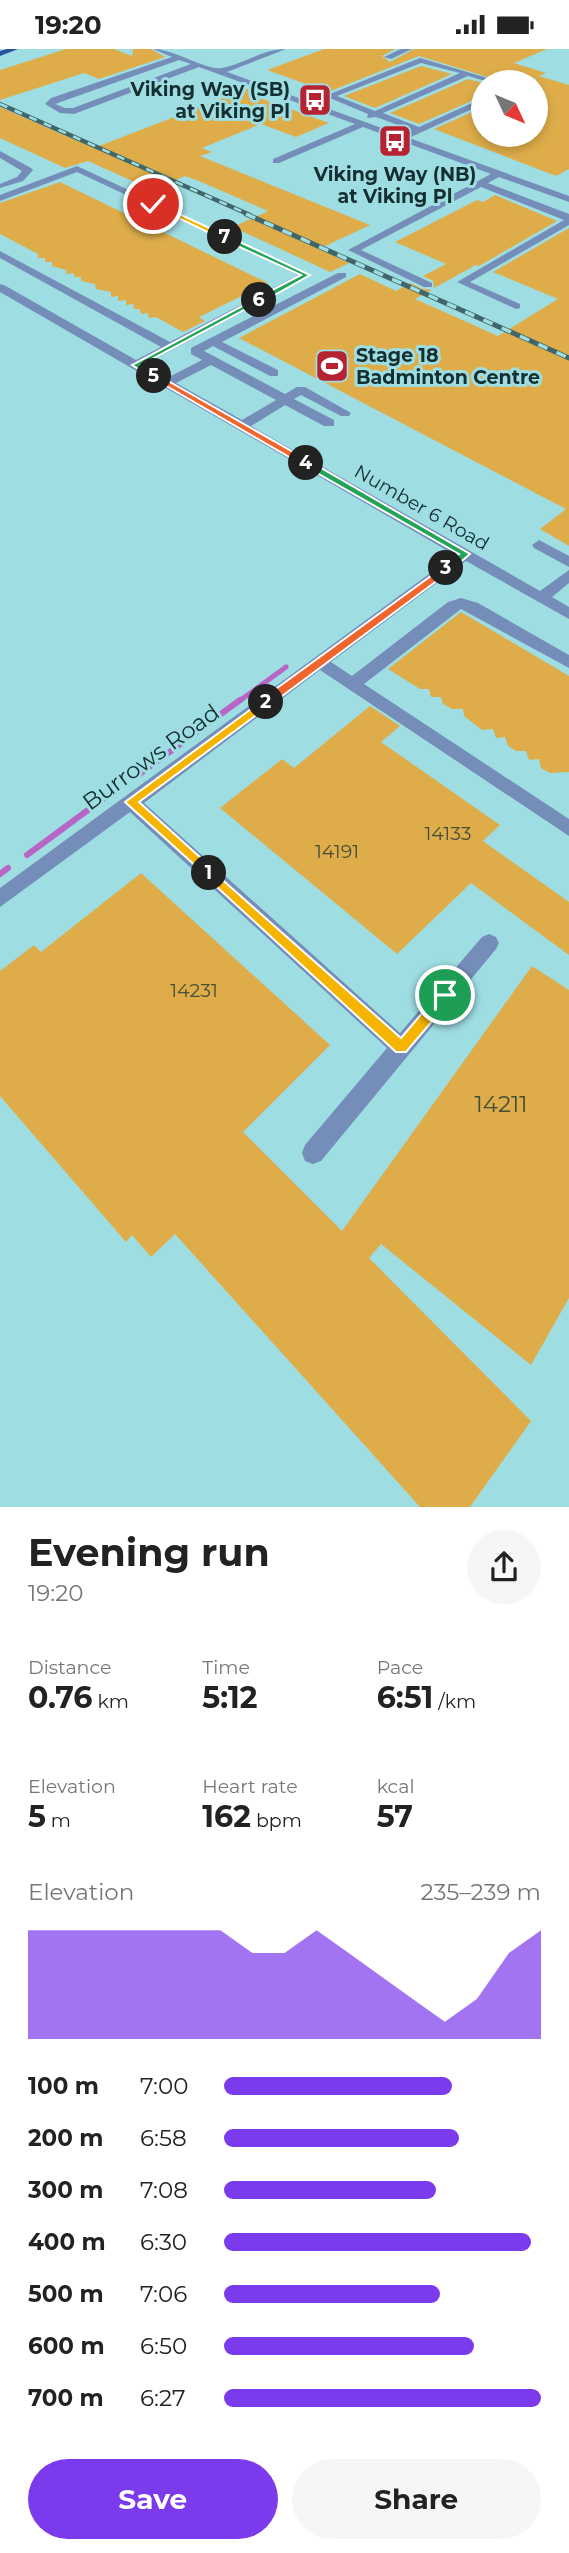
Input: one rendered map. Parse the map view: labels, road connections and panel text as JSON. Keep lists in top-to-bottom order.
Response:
{
  "streets": {
    "street": ["Number 6 Road", "Burrows Road"]
  },
  "crossings": [
    ["Number 6 Road", "Burrows Road"]
  ],
  "places": {
    "bus stop": ["Viking Way (SB) at Viking Pl", "Viking Way (NB) at Viking Pl"],
    "sports": ["Stage 18 Badminton Centre"]
  },
  "house_numbers": [
    "14133",
    "14191",
    "14231",
    "14211"
  ],
  "north": "bottom right",
  "page": {
    "status": "19:20",
    "pins": [
      "7",
      "6",
      "5",
      "4",
      "3",
      "2",
      "1"
    ],
    "heading": ["Evening run", "19:20"],
    "stats": [
      ["Distance", "0.76 km"],
      ["Time", "5:12"],
      ["Pace", "6:51 /km"],
      ["Elevation", "5 m"],
      ["Heart rate", "162 bpm"],
      ["kcal", "57"]
    ],
    "chart": ["Elevation", "235–239 m"],
    "list": [
      {
        "name": "100 m",
        "note": "7:00"
      },
      {
        "name": "200 m",
        "note": "6:58"
      },
      {
        "name": "300 m",
        "note": "7:08"
      },
      {
        "name": "400 m",
        "note": "6:30"
      },
      {
        "name": "500 m",
        "note": "7:06"
      },
      {
        "name": "600 m",
        "note": "6:50"
      },
      {
        "name": "700 m",
        "note": "6:27"
      }
    ],
    "buttons": ["Save", "Share"]
  }
}
